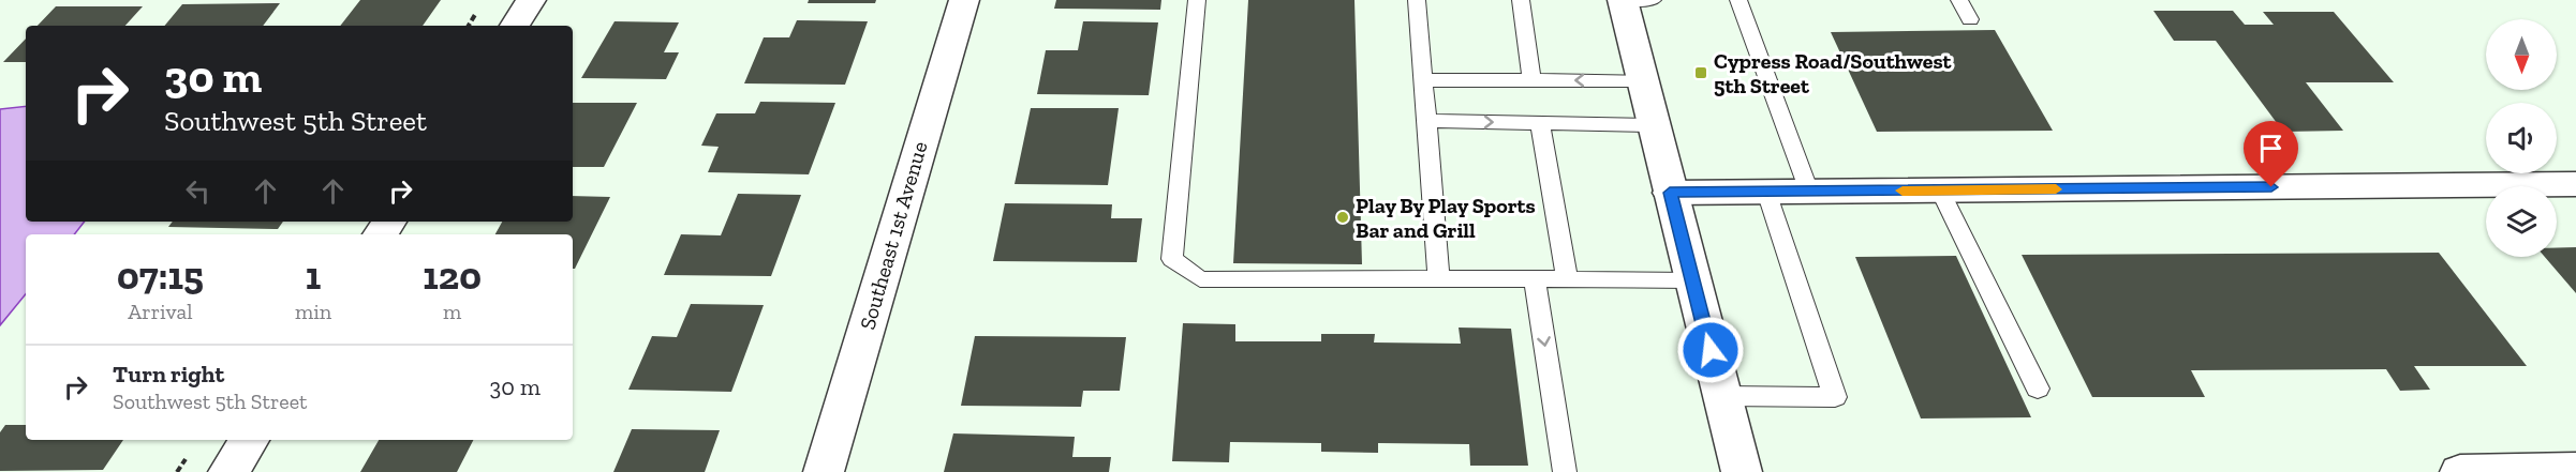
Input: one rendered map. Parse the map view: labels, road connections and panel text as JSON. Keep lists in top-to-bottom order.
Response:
{
  "streets": {
    "street": ["Southeast 1st Avenue"]
  },
  "places": {
    "transit": ["Cypress Road/Southwest 5th Street"],
    "other": ["Play By Play Sports Bar and Grill"]
  },
  "north": "bottom",
  "page": {
    "turn": ["30 m", "Southwest 5th Street"],
    "eta": [
      "07:15",
      "Arrival",
      "1",
      "min",
      "120",
      "m"
    ],
    "list": [
      {
        "name": "Turn right",
        "note": "Southwest 5th Street",
        "value": "30 m"
      }
    ]
  }
}
